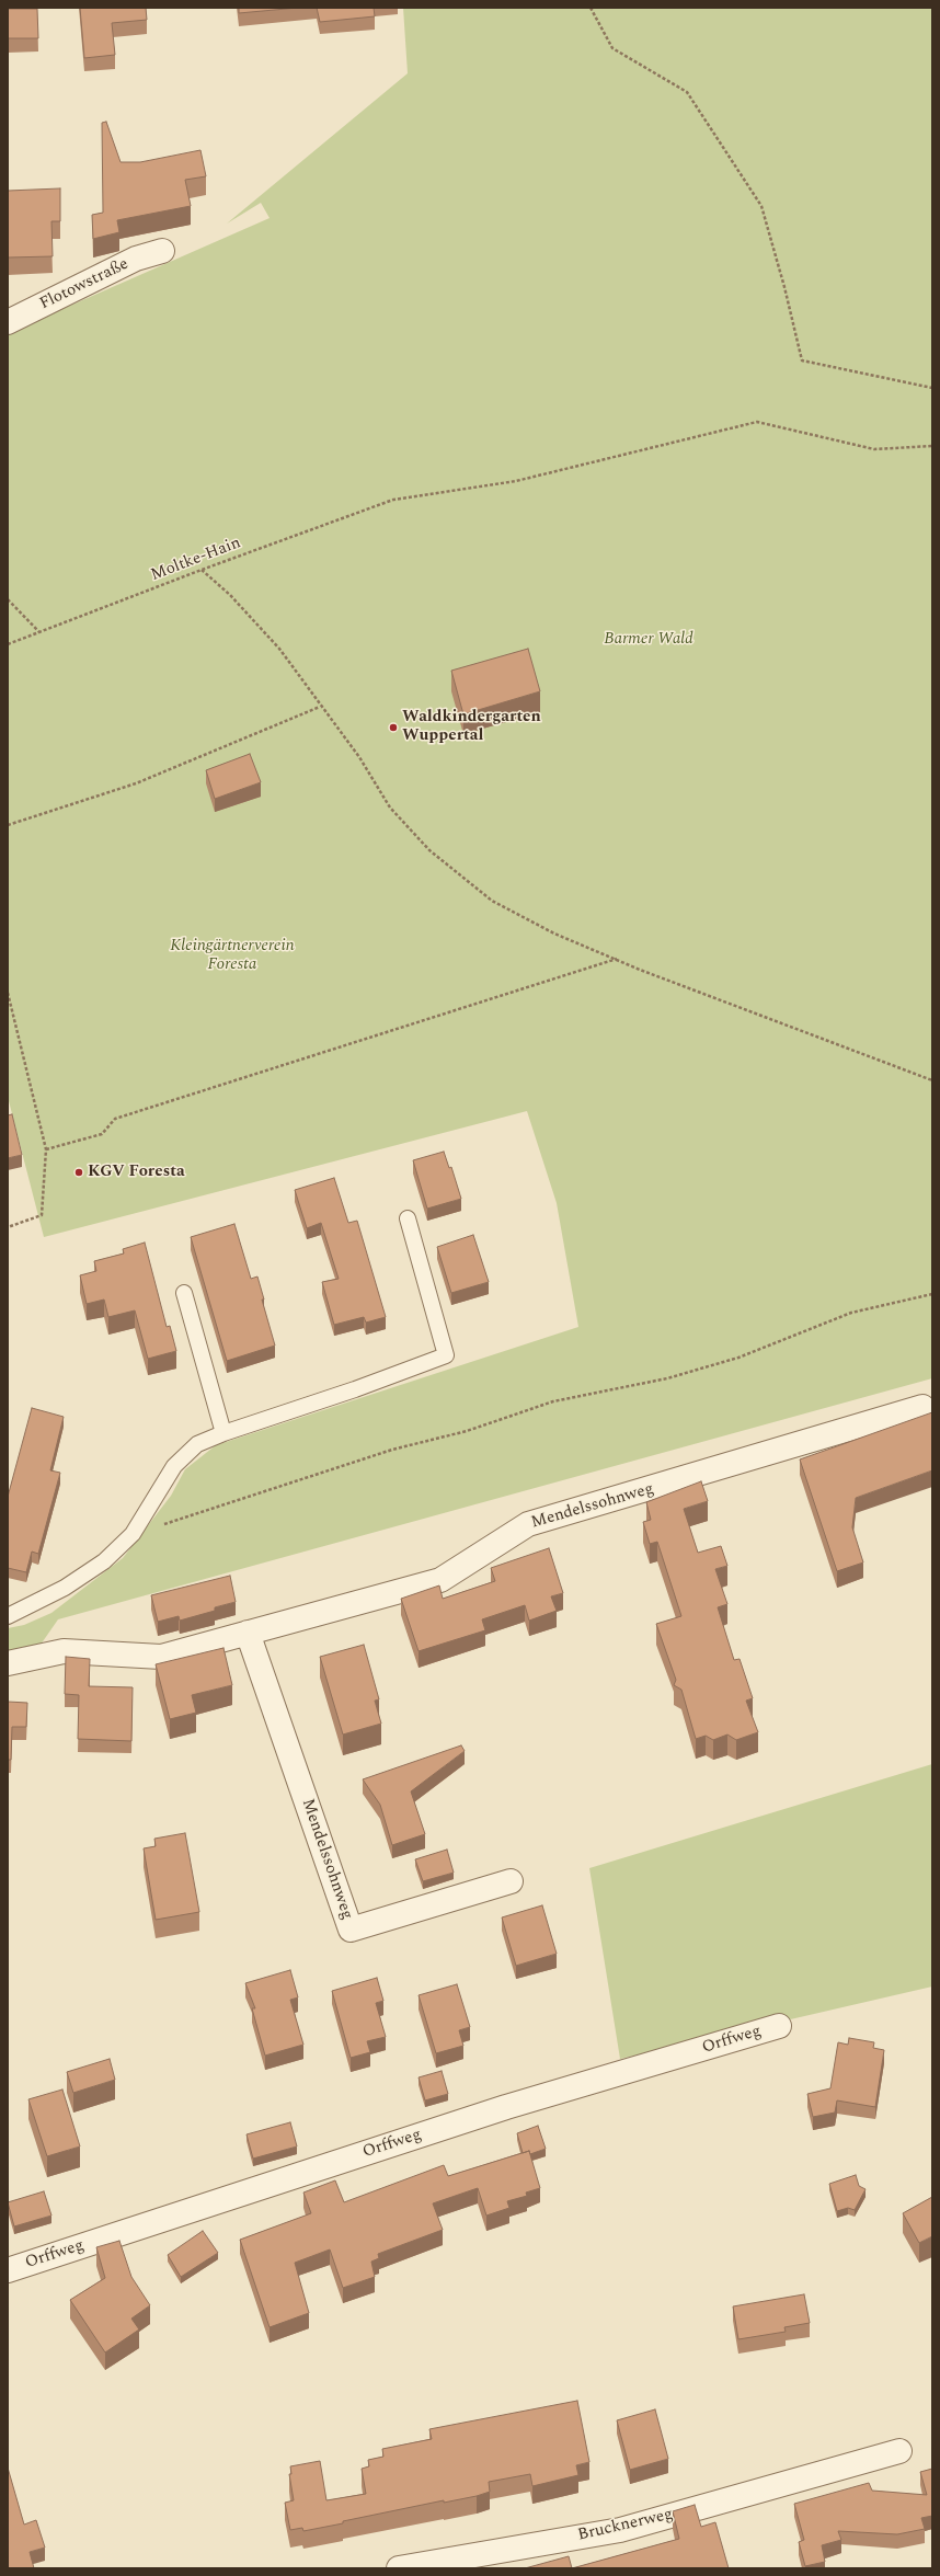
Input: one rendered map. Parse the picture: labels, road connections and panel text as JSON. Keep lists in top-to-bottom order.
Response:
{
  "streets": {
    "street": [
      "Flotowstraße",
      "Mendelssohnweg",
      "Orffweg",
      "Brucknerweg"
    ],
    "path": ["Moltke-Hain"]
  },
  "parks": ["Barmer Wald", "Kleingärtnerverein Foresta"],
  "places": ["Waldkindergarten Wuppertal", "KGV Foresta"]
}
